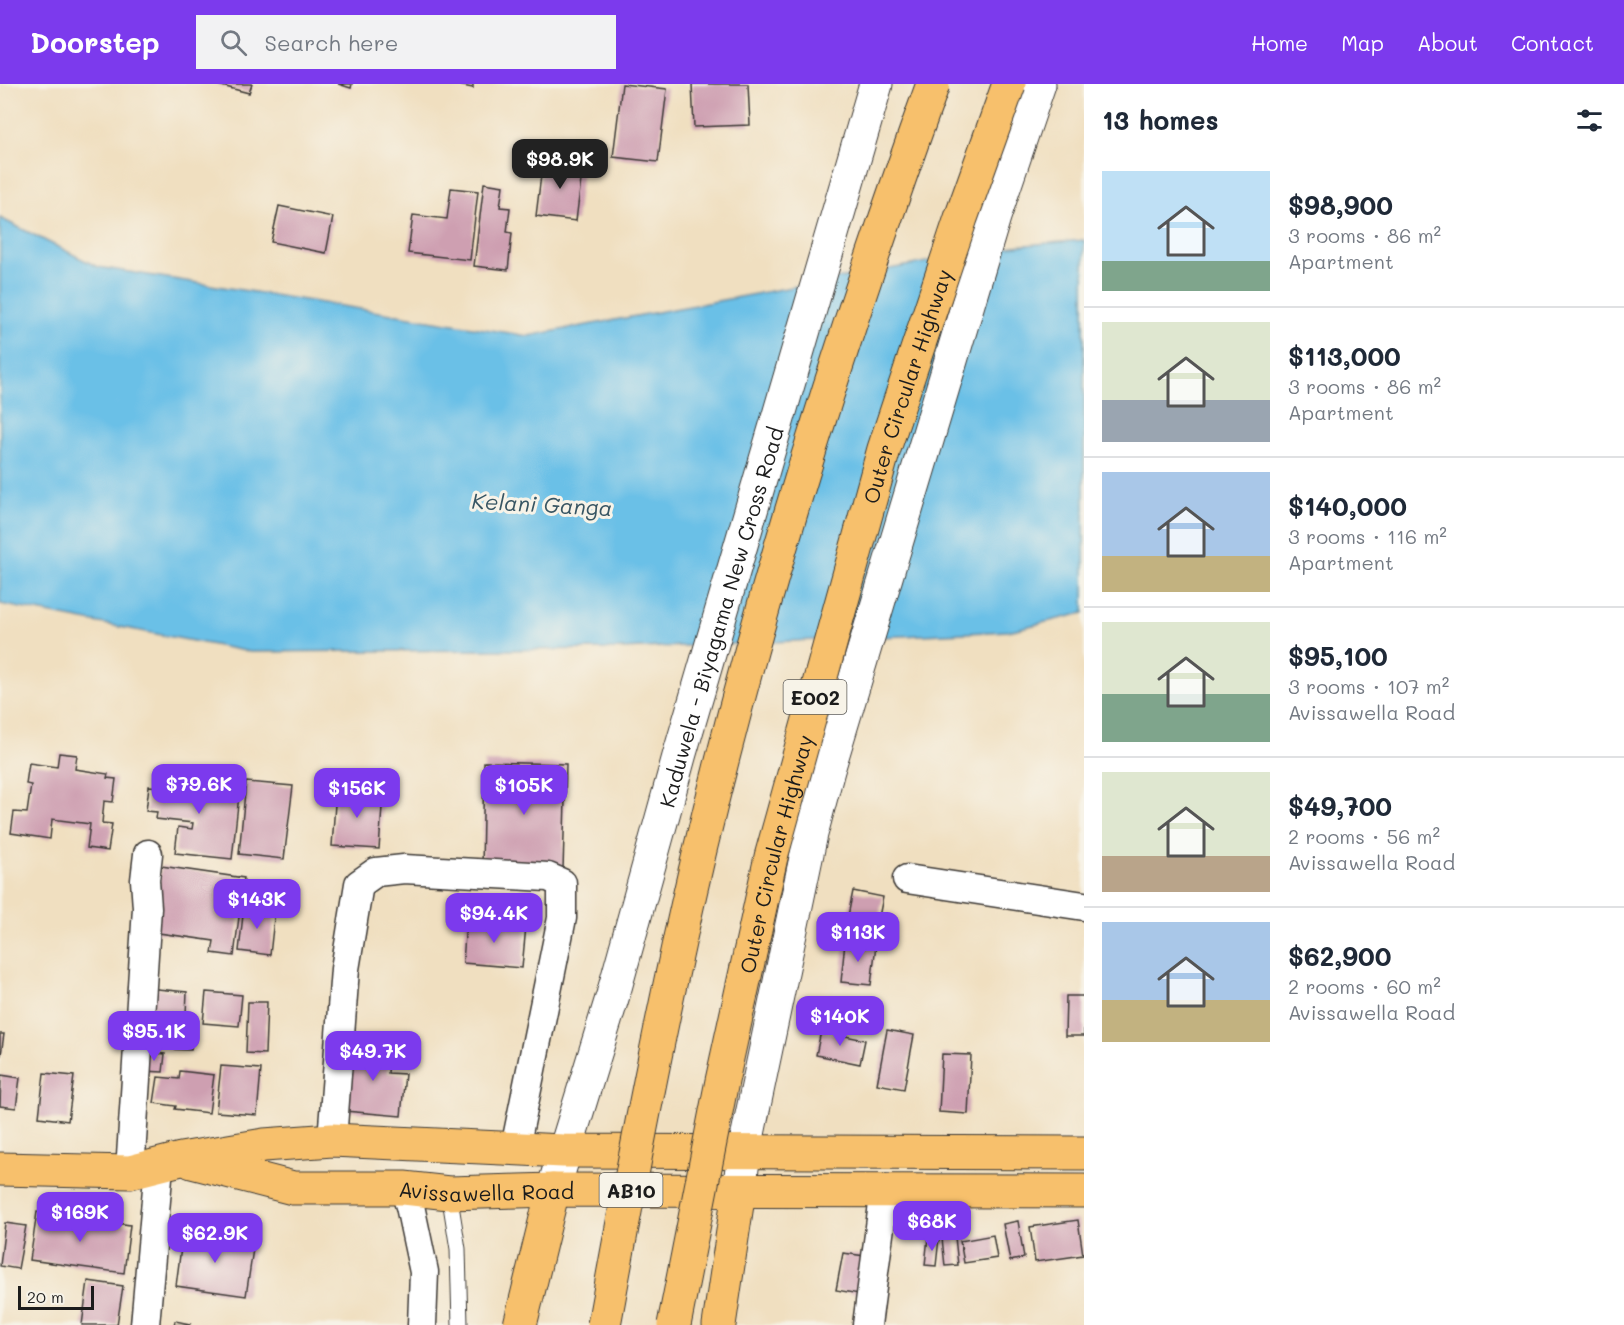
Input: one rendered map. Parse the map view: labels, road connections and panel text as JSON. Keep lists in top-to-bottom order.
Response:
{
  "streets": {
    "main road": [
      "Outer Circular Highway",
      "E002",
      "Avissawella Road",
      "AB10"
    ],
    "street": ["Kaduwela - Biyagama New Cross Road"]
  },
  "crossings": [
    ["Kaduwela - Biyagama New Cross Road", "Avissawella Road"]
  ],
  "water": ["Kelani Ganga"],
  "scale_bar": "20 m",
  "page": {
    "header": "Doorstep",
    "search": "Search here",
    "nav": [
      "Home",
      "Map",
      "About",
      "Contact"
    ],
    "heading": "13 homes",
    "price": [
      "$98.9K",
      "$79.6K",
      "$105K",
      "$156K",
      "$143K",
      "$94.4K",
      "$113K",
      "$140K",
      "$95.1K",
      "$49.7K",
      "$169K",
      "$68K",
      "$62.9K"
    ],
    "list": [
      {
        "name": "$98,900",
        "note": "3 rooms · 86 m² · Apartment"
      },
      {
        "name": "$113,000",
        "note": "3 rooms · 86 m² · Apartment"
      },
      {
        "name": "$140,000",
        "note": "3 rooms · 116 m² · Apartment"
      },
      {
        "name": "$95,100",
        "note": "3 rooms · 107 m² · Avissawella Road"
      },
      {
        "name": "$49,700",
        "note": "2 rooms · 56 m² · Avissawella Road"
      },
      {
        "name": "$62,900",
        "note": "2 rooms · 60 m² · Avissawella Road"
      }
    ],
    "scale": "20 m"
  }
}
